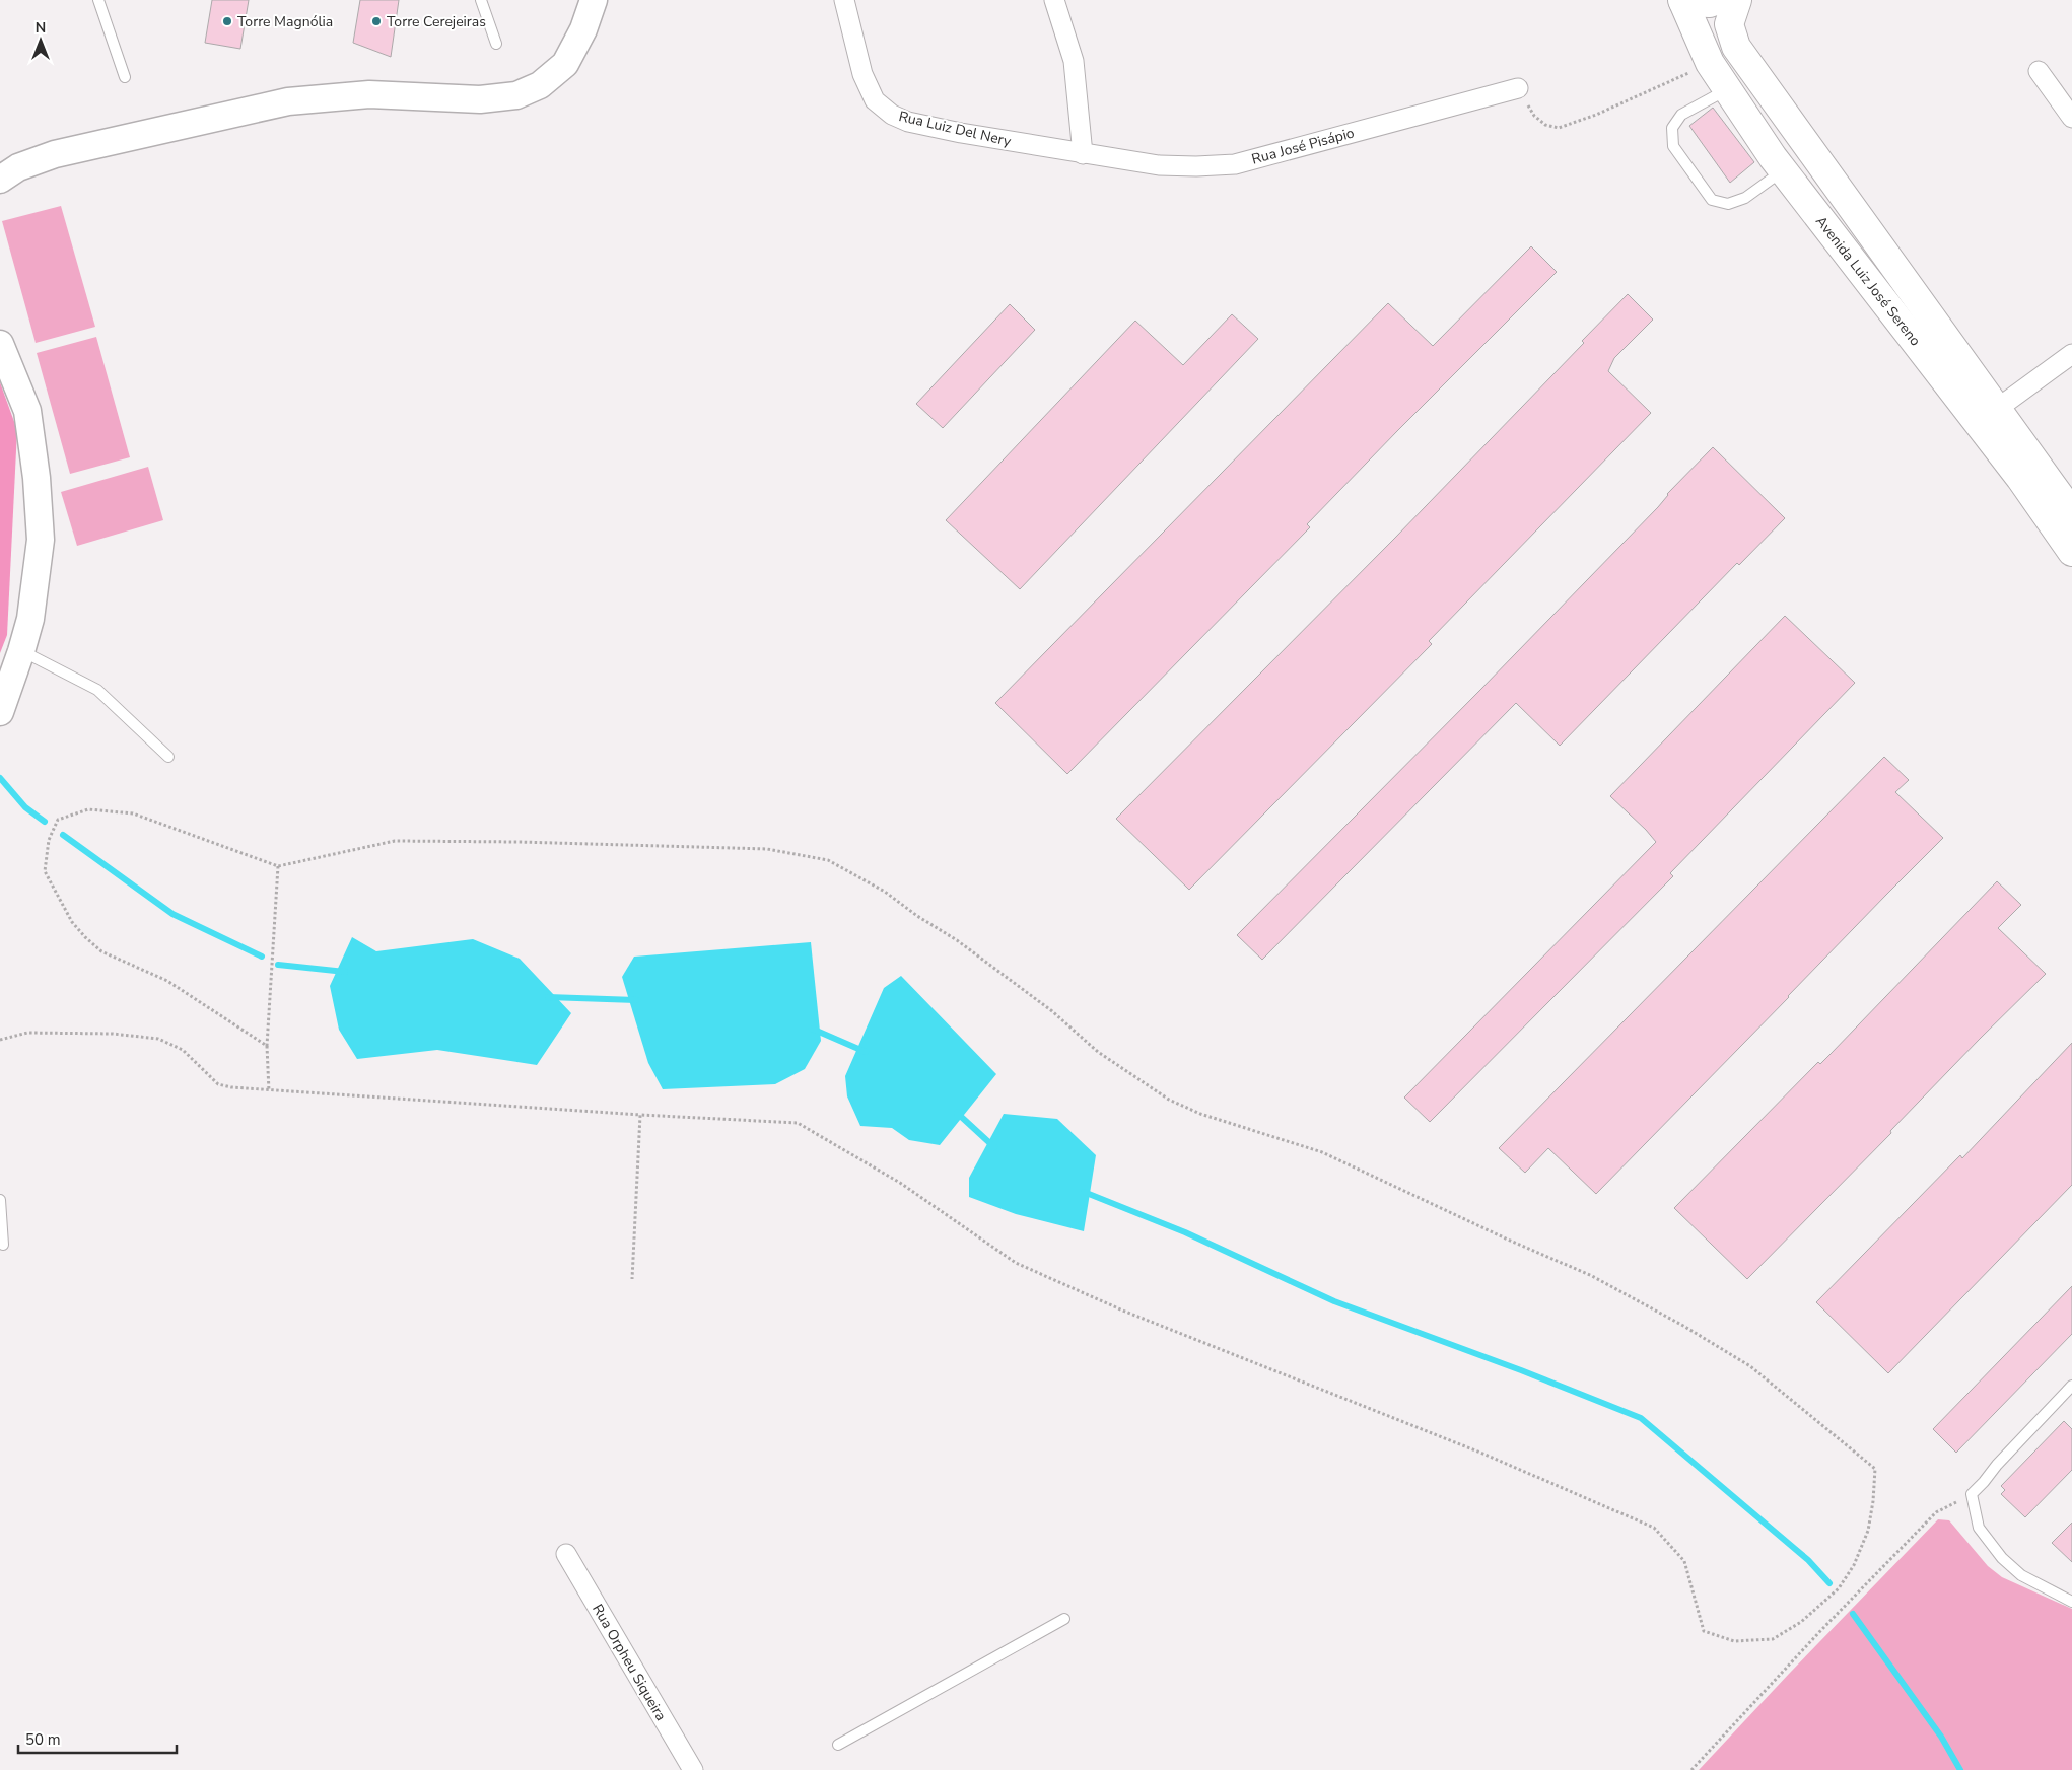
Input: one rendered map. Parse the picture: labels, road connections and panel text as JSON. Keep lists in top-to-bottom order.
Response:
{
  "streets": {
    "main road": ["Avenida Luiz José Sereno"],
    "street": ["Rua Luiz Del Nery", "Rua José Pisápio", "Rua Orpheu Siqueira"]
  },
  "crossings": [
    ["Rua Luiz Del Nery", "Rua José Pisápio"]
  ],
  "places": ["Torre Magnólia", "Torre Cerejeiras"],
  "scale_bar": "50 m",
  "north": "top"
}
